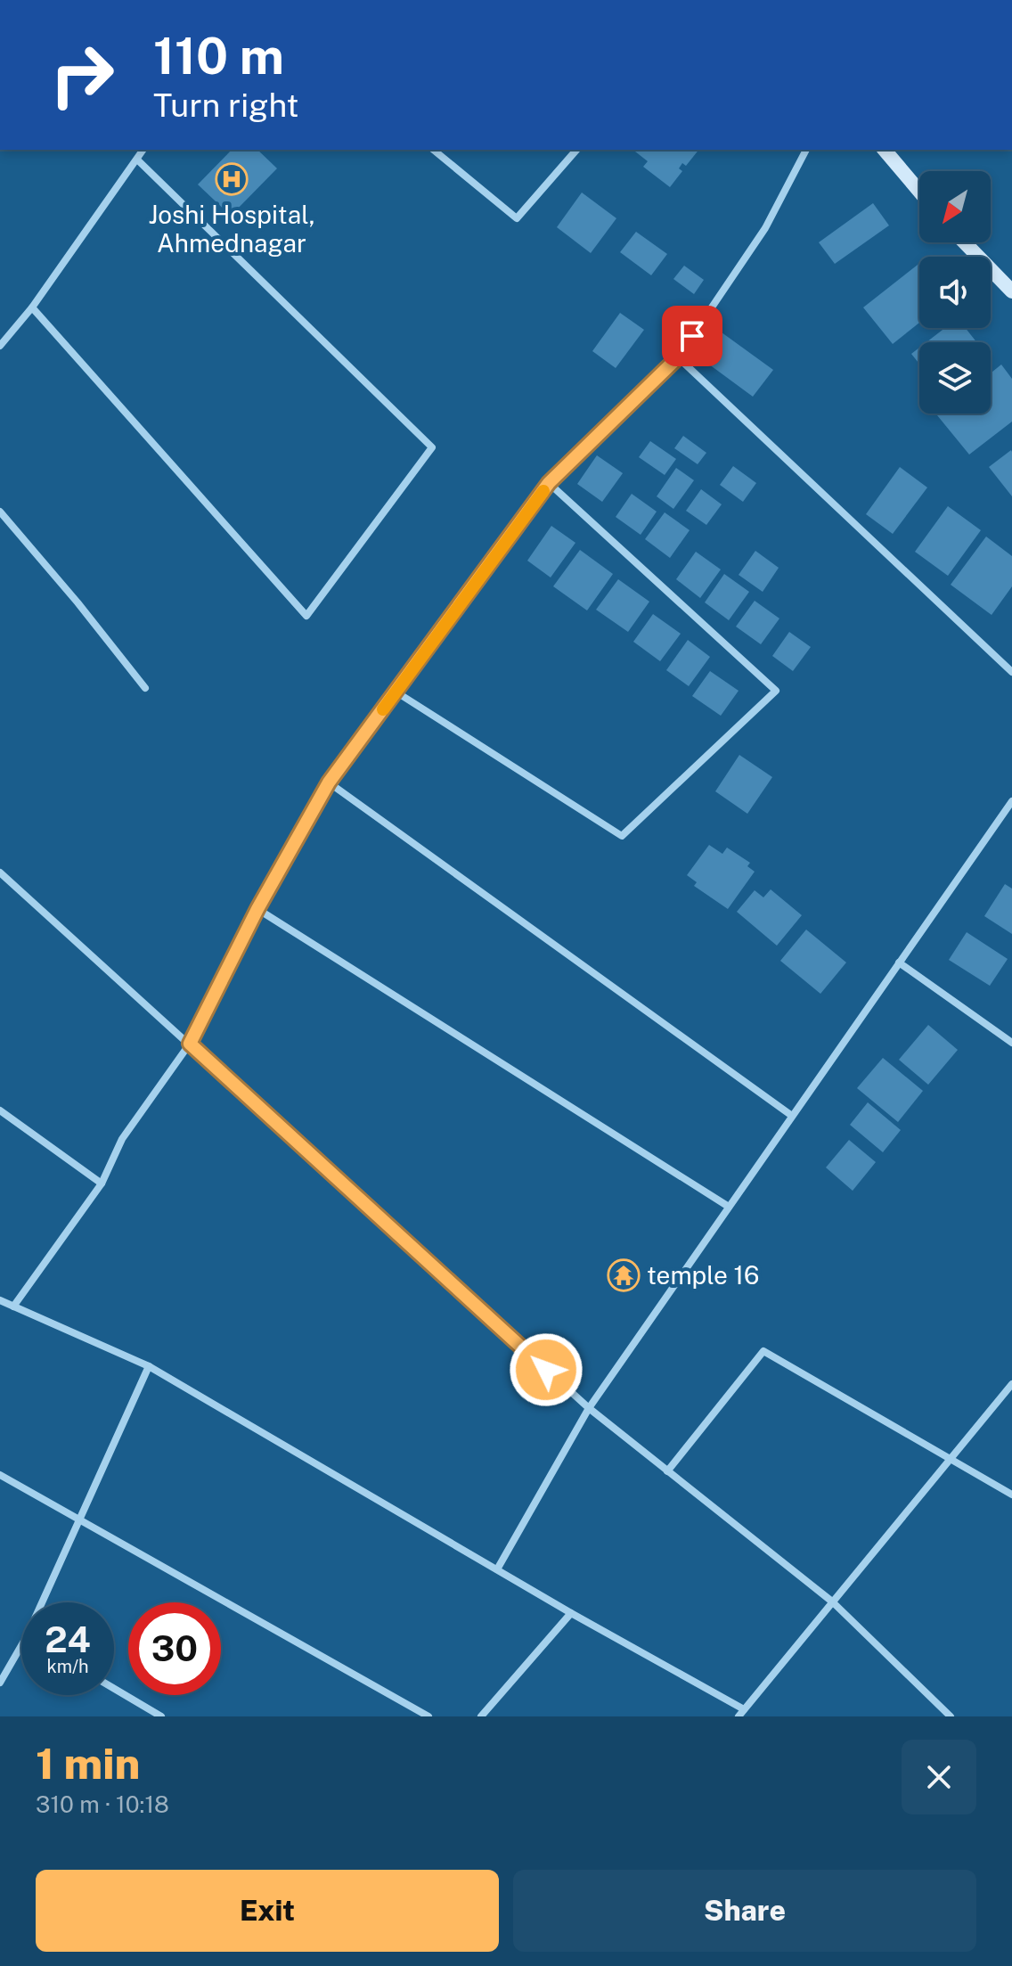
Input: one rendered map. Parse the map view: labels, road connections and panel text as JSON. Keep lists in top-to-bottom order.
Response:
{
  "places": {
    "hospital": ["Joshi Hospital, Ahmednagar"],
    "temple": ["temple 16"]
  },
  "north": "bottom left",
  "page": {
    "turn": ["110 m", "Turn right"],
    "speed": "24 km/h",
    "limit": "30",
    "heading": ["1 min", "310 m · 10:18"],
    "buttons": ["Exit", "Share"]
  }
}
